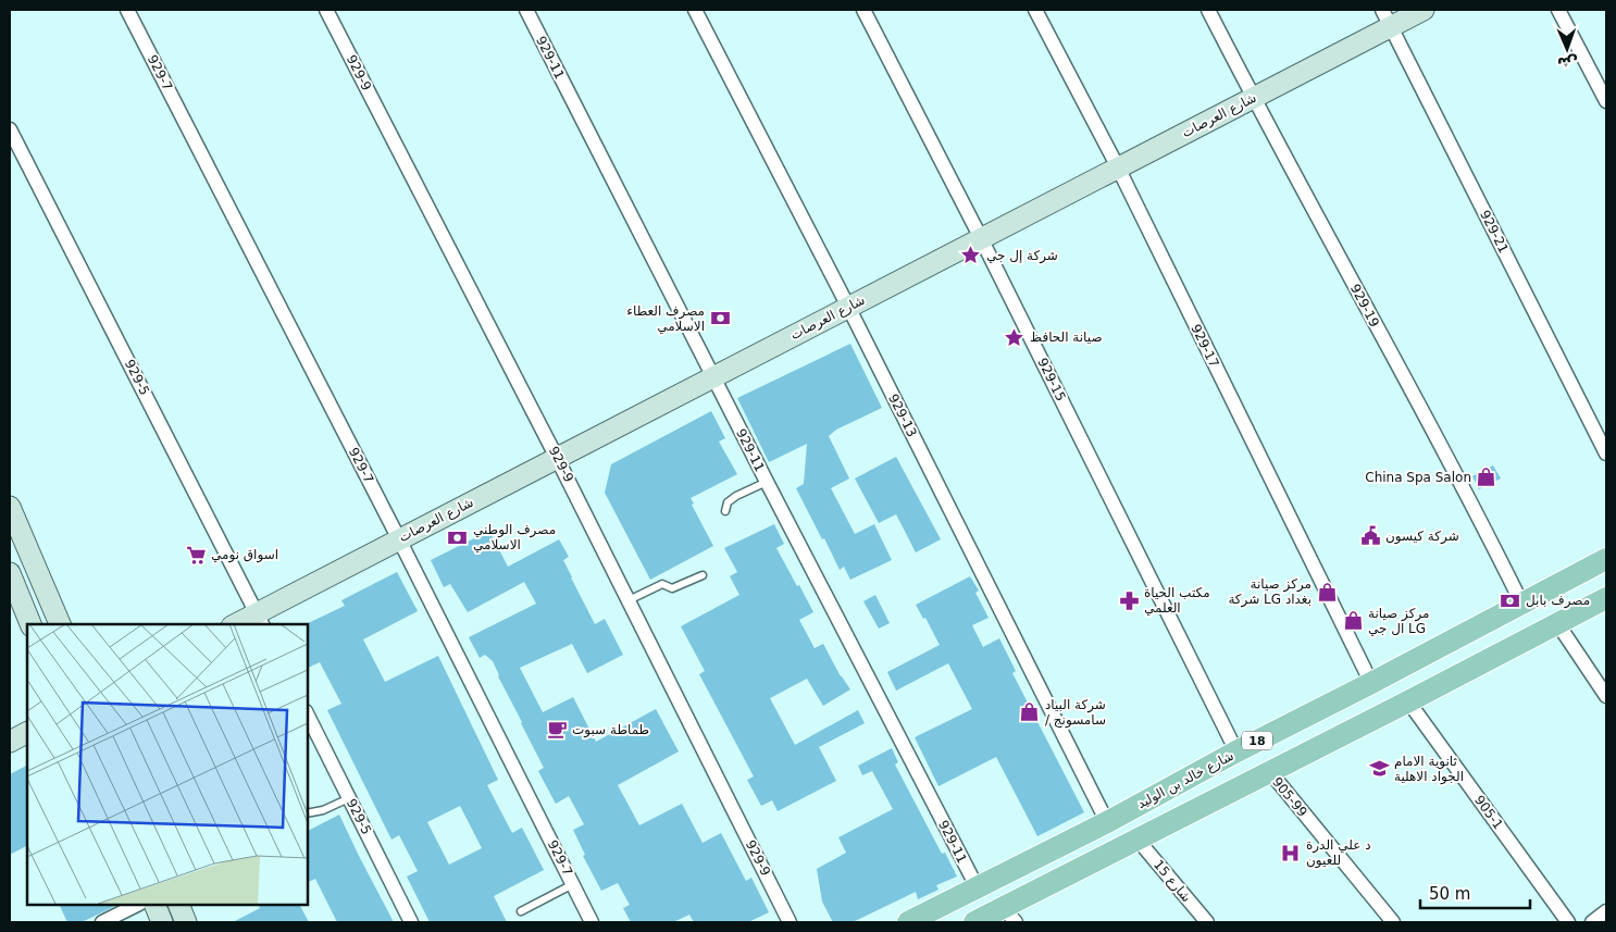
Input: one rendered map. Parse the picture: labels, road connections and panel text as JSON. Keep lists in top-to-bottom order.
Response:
{
  "streets": {
    "main road": ["18", "شارع خالد بن الوليد"],
    "street": [
      "929-11",
      "929-7",
      "929-9",
      "شارع العرصات",
      "929-21",
      "929-19",
      "929-17",
      "929-5",
      "929-15",
      "929-13",
      "905-99",
      "905-1",
      "شارع 15"
    ]
  },
  "crossings": [
    ["929-11", "شارع العرصات"],
    ["929-11", "شارع خالد بن الوليد"],
    ["929-7", "شارع العرصات"],
    ["929-9", "شارع العرصات"],
    ["شارع العرصات", "929-21"],
    ["شارع العرصات", "929-19"],
    ["شارع العرصات", "929-17"],
    ["شارع العرصات", "929-5"],
    ["شارع العرصات", "929-15"],
    ["شارع العرصات", "929-13"],
    ["929-19", "شارع خالد بن الوليد"],
    ["929-17", "شارع خالد بن الوليد"],
    ["929-15", "شارع خالد بن الوليد"],
    ["929-13", "شارع خالد بن الوليد"],
    ["18", "905-99"],
    ["18", "905-1"],
    ["18", "شارع 15"]
  ],
  "places": {
    "place": ["شركة إل جي", "صيانة الحافظ"],
    "bank": ["مصرف العطاء الاسلامي", "مصرف الوطني الاسلامي", "مصرف بابل"],
    "shop": [
      "China Spa Salon",
      "مركز صيانة شركة LG بغداد",
      "مركز صيانة ال جي LG",
      "شركة البياد / سامسونج"
    ],
    "public building": ["شركة كيسون"],
    "supermarket": ["اسواق نومي"],
    "pharmacy": ["مكتب الحياة العلمي"],
    "cafe": ["طماطة سبوت"],
    "school or university": ["ثانوية الامام الجواد الاهلية"],
    "hospital": ["د علي الدرة للعيون"]
  },
  "scale_bar": "50 m",
  "north": "bottom"
}
